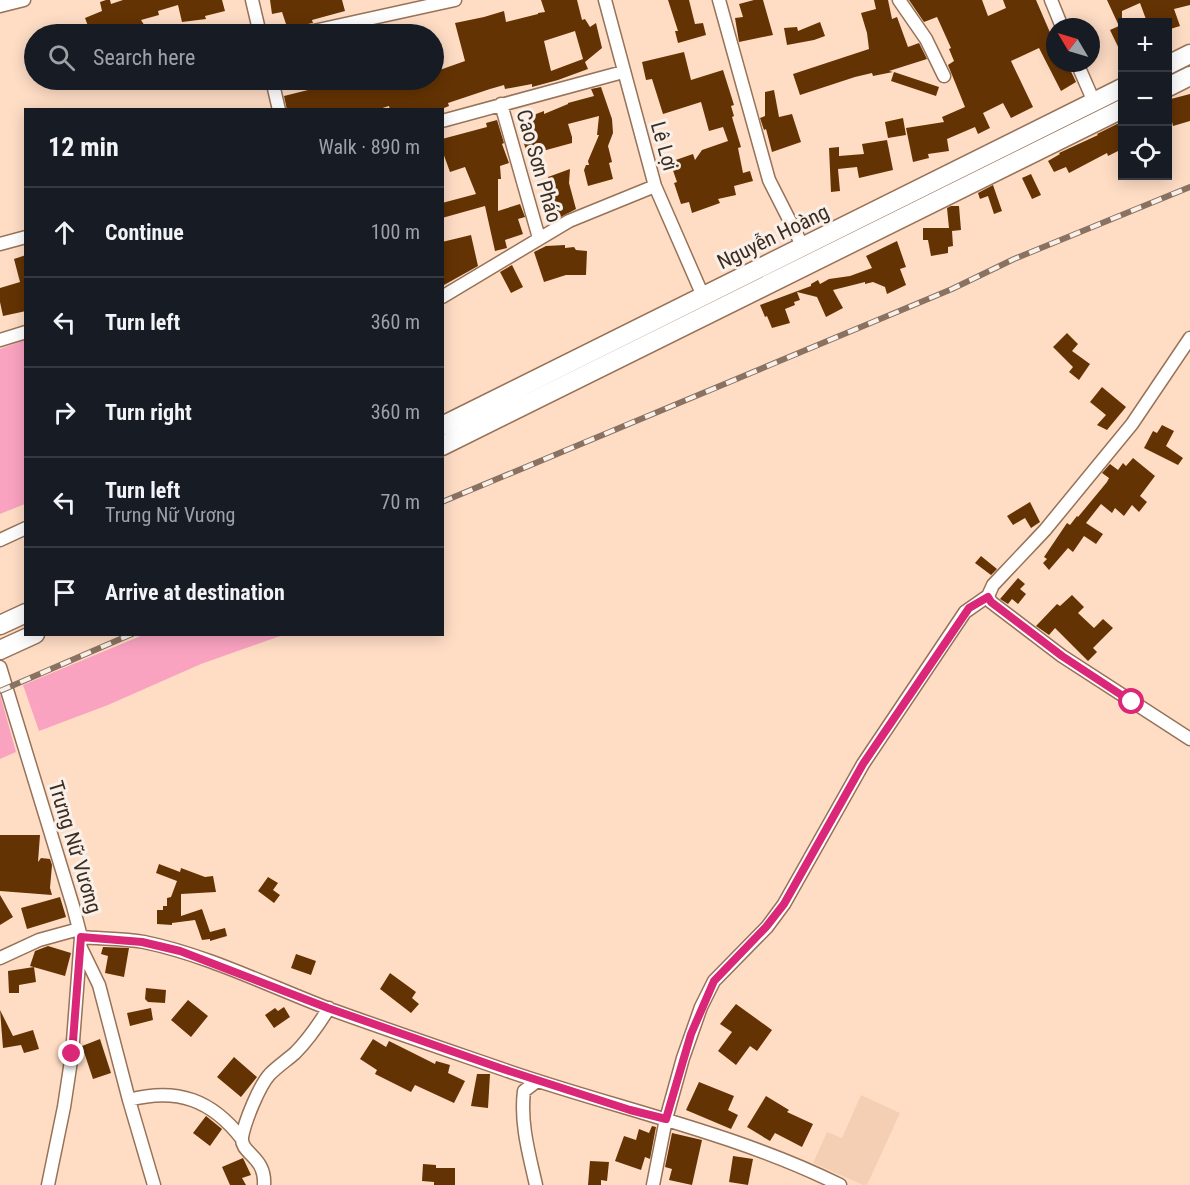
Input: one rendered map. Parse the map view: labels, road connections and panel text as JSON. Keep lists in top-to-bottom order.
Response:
{
  "streets": {
    "highway": ["Nguyễn Hoàng"],
    "street": ["Lê Lợi", "Cao Sơn Pháo", "Trưng Nữ Vương"]
  },
  "crossings": [
    ["Lê Lợi", "Nguyễn Hoàng"]
  ],
  "north": "top left",
  "page": {
    "map_buttons": ["+", "−"],
    "search": "Search here",
    "heading": ["12 min", "Walk · 890 m"],
    "list": [
      ["Continue", "100 m"],
      ["Turn left", "360 m"],
      ["Turn right", "360 m"],
      ["Turn left", "Trưng Nữ Vương", "70 m"],
      "Arrive at destination"
    ]
  }
}
